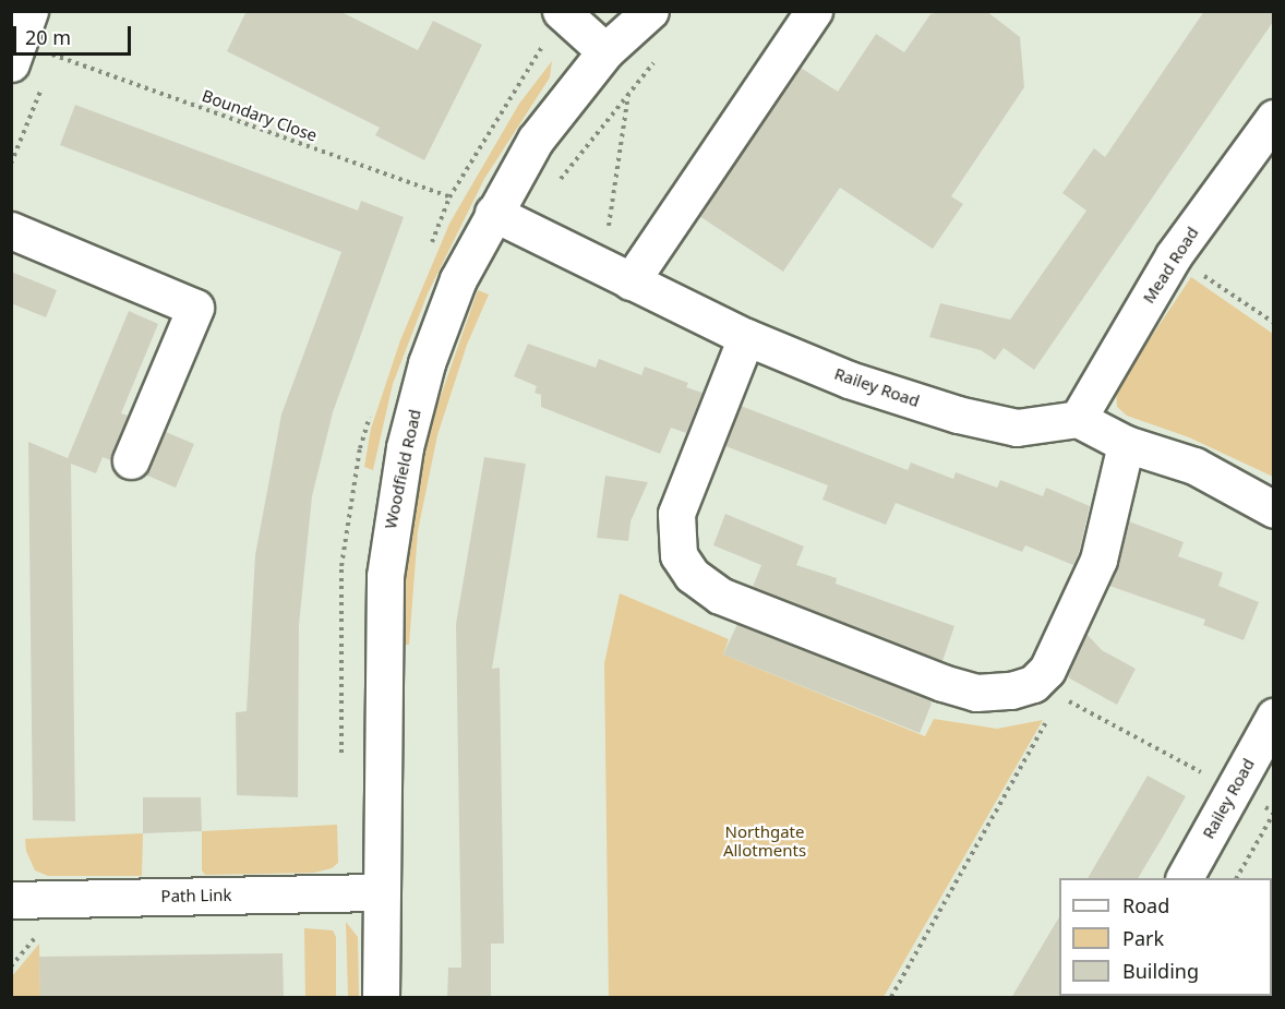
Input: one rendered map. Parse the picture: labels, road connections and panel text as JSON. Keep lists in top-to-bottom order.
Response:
{
  "streets": {
    "street": [
      "Mead Road",
      "Railey Road",
      "Woodfield Road",
      "Path Link"
    ],
    "path": ["Boundary Close"]
  },
  "crossings": [
    ["Boundary Close", "Railey Road"],
    ["Boundary Close", "Woodfield Road"],
    ["Mead Road", "Railey Road"],
    ["Railey Road", "Woodfield Road"],
    ["Woodfield Road", "Path Link"]
  ],
  "parks": ["Northgate Allotments"],
  "legend": ["Road", "Park", "Building"],
  "scale_bar": "20 m"
}
